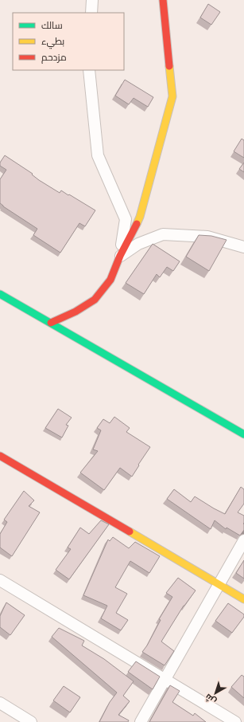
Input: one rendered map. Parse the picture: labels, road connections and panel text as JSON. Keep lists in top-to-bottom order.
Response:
{
  "legend": ["سالك", "بطيء", "مزدحم"],
  "north": "bottom left"
}
